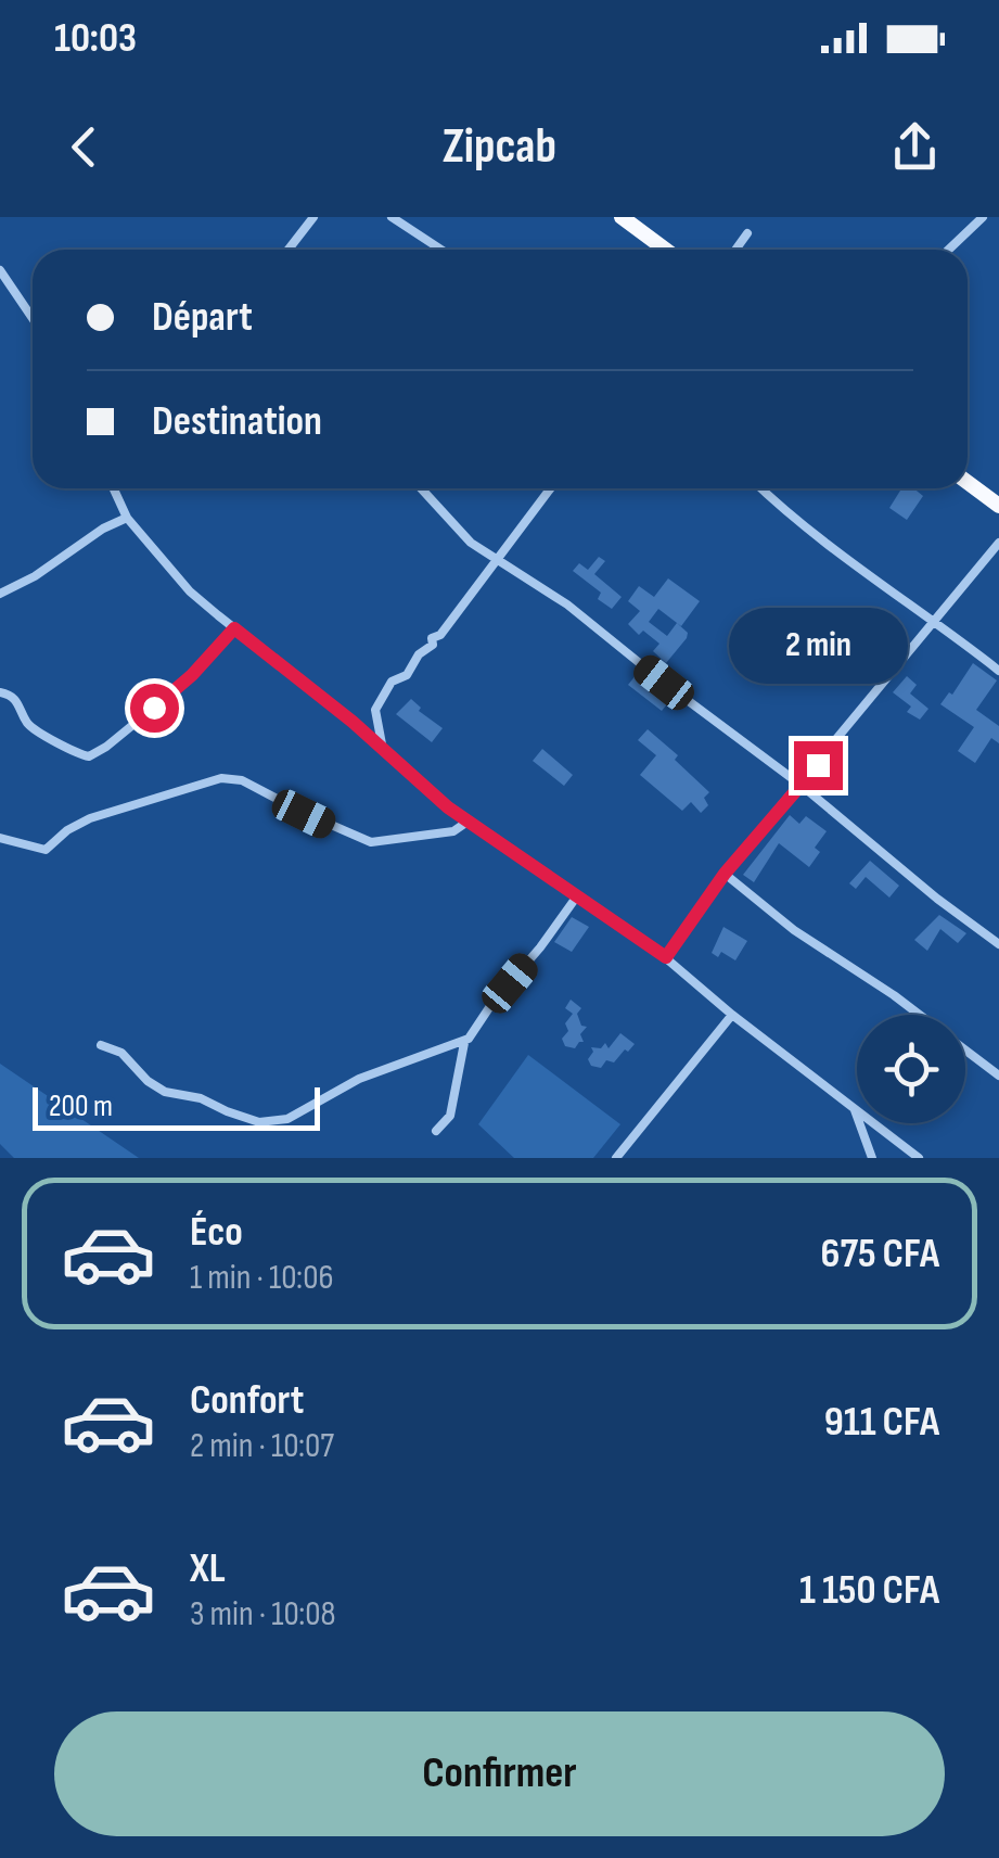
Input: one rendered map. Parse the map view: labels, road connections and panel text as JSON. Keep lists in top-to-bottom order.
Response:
{
  "scale_bar": "200 m",
  "page": {
    "status": "10:03",
    "header": "Zipcab",
    "banner": ["Départ", "Destination"],
    "bubble": "2 min",
    "scale": "200 m",
    "list": [
      {
        "name": "Éco",
        "note": "1 min · 10:06",
        "value": "675 CFA"
      },
      {
        "name": "Confort",
        "note": "2 min · 10:07",
        "value": "911 CFA"
      },
      {
        "name": "XL",
        "note": "3 min · 10:08",
        "value": "1 150 CFA"
      }
    ],
    "buttons": "Confirmer"
  }
}
